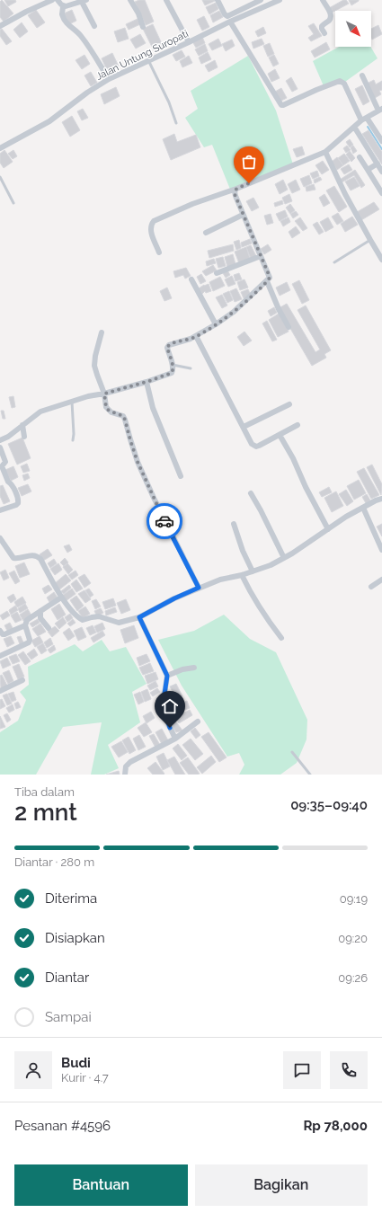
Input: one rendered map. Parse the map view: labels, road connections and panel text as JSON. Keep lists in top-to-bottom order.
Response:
{
  "streets": {
    "street": ["Jalan Untung Suropati"]
  },
  "north": "bottom right",
  "page": {
    "heading": ["2 mnt", "Tiba dalam", "09:35–09:40"],
    "panel": [
      "Budi",
      "Kurir · 4.7",
      "Pesanan #4596",
      "Rp 78,000"
    ],
    "bar": "Diantar · 280 m",
    "list": [
      ["Diterima", "09:19"],
      ["Disiapkan", "09:20"],
      ["Diantar", "09:26"],
      "Sampai"
    ],
    "buttons": ["Bantuan", "Bagikan"]
  }
}
